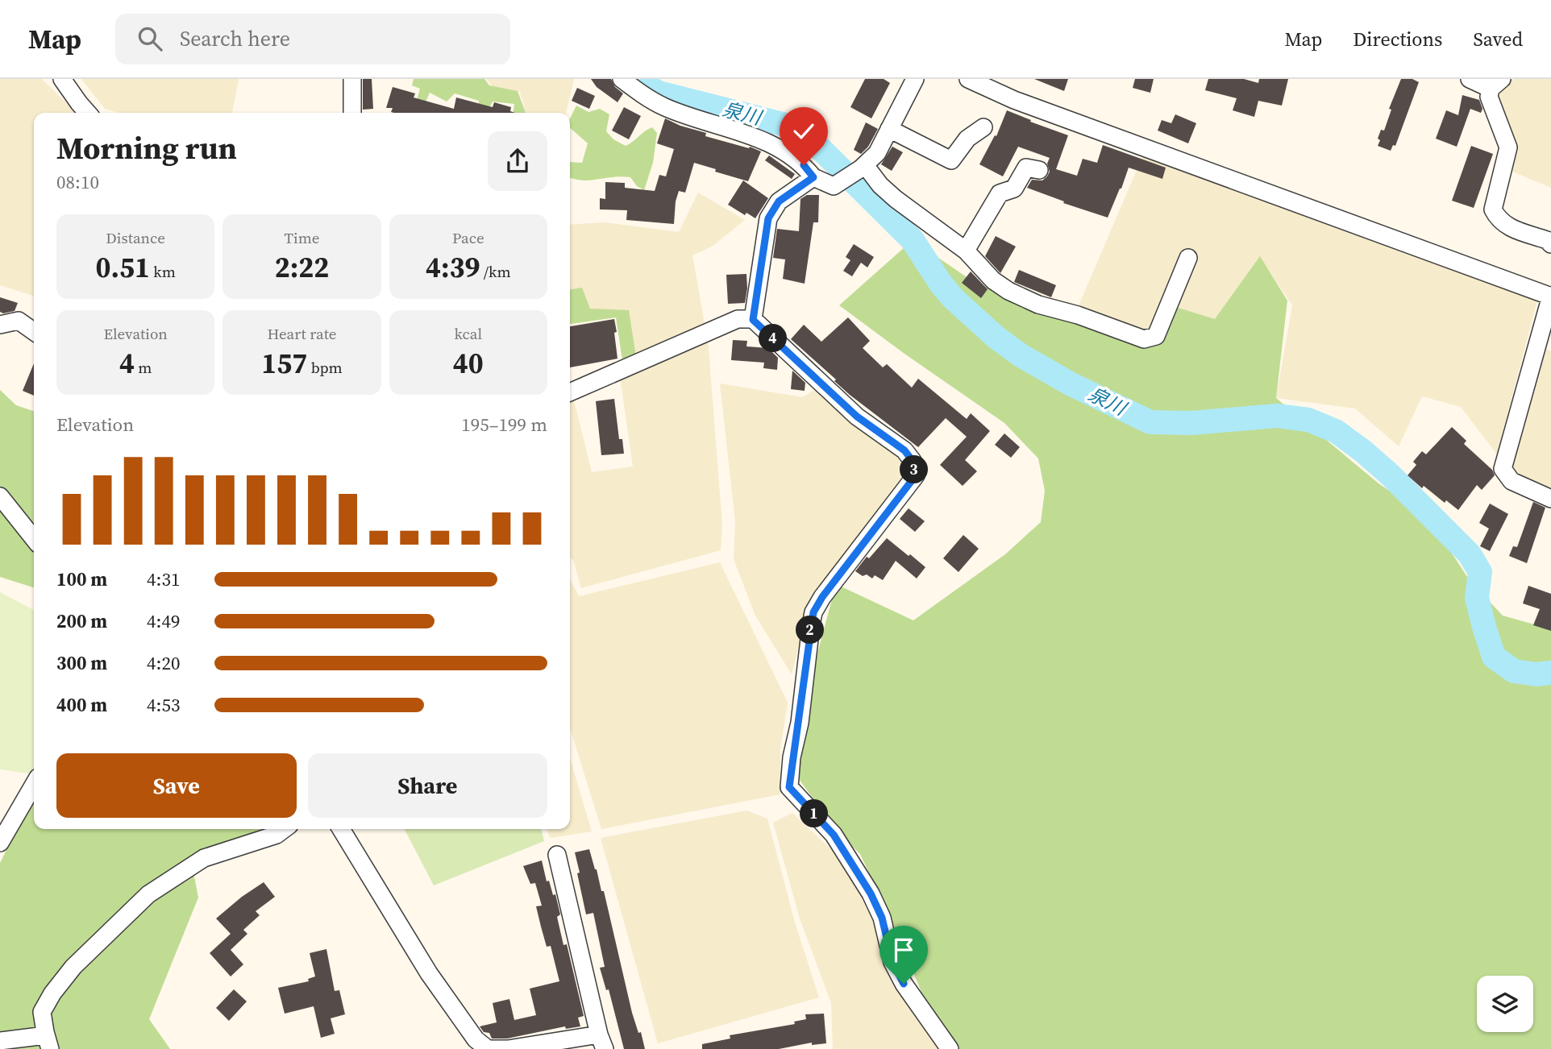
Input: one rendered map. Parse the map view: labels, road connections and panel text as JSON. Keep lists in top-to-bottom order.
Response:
{
  "water": ["泉川"],
  "page": {
    "header": "Map",
    "search": "Search here",
    "nav": ["Map", "Directions", "Saved"],
    "heading": ["Morning run", "08:10"],
    "stats": [
      ["Distance", "0.51 km"],
      ["Time", "2:22"],
      ["Pace", "4:39 /km"],
      ["Elevation", "4 m"],
      ["Heart rate", "157 bpm"],
      ["kcal", "40"]
    ],
    "pins": [
      "4",
      "3",
      "2",
      "1"
    ],
    "chart": ["Elevation", "195–199 m"],
    "list": [
      {
        "name": "100 m",
        "note": "4:31"
      },
      {
        "name": "200 m",
        "note": "4:49"
      },
      {
        "name": "300 m",
        "note": "4:20"
      },
      {
        "name": "400 m",
        "note": "4:53"
      }
    ],
    "buttons": ["Save", "Share"]
  }
}
